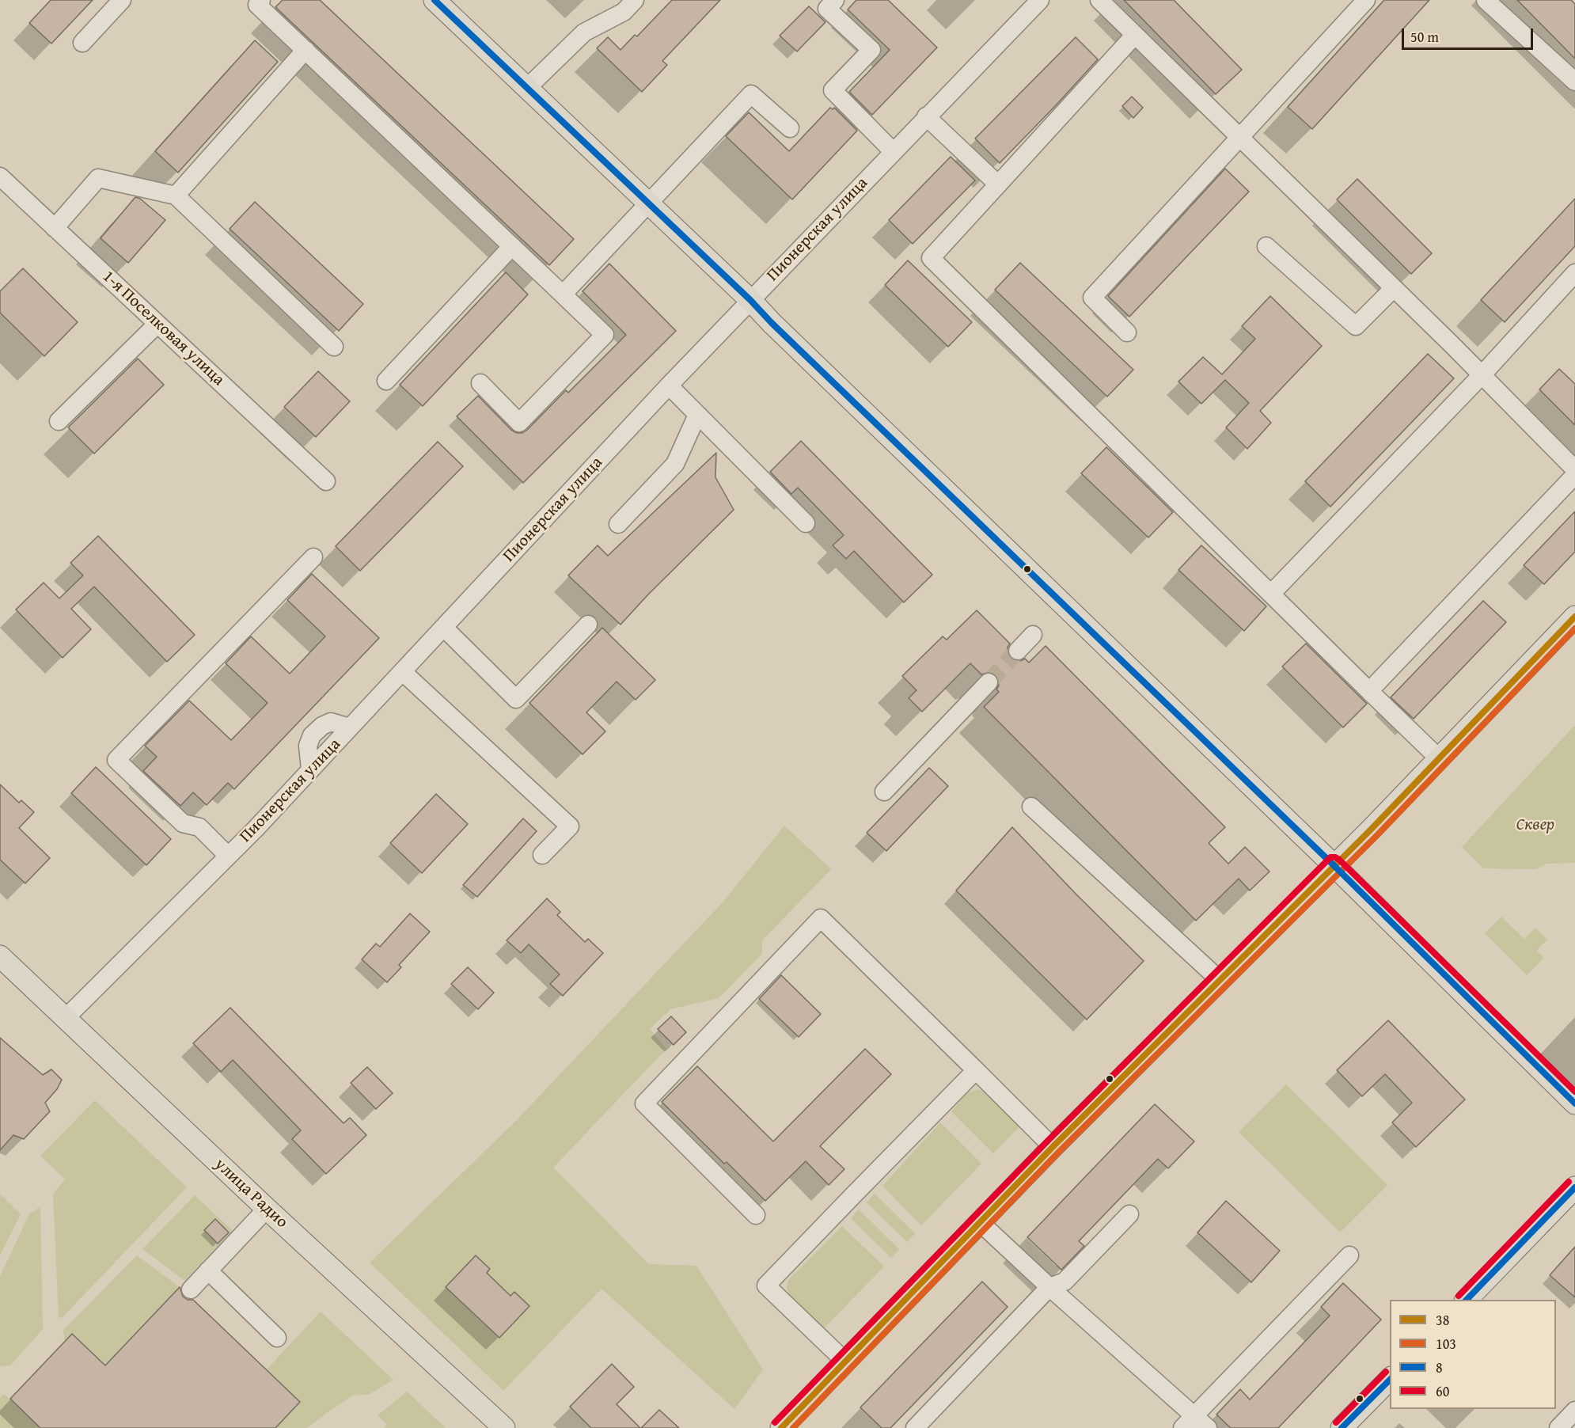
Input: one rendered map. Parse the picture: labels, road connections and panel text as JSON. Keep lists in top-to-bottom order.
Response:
{
  "streets": {
    "main road": ["улица Радио"],
    "street": ["Пионерская улица", "1-я Поселковая улица"]
  },
  "crossings": [
    ["Пионерская улица", "улица Радио"]
  ],
  "parks": ["Сквер"],
  "lines": [
    "transit line 8",
    "transit line 38",
    "transit line 103",
    "transit line 60"
  ],
  "legend": [
    "38",
    "103",
    "8",
    "60"
  ],
  "scale_bar": "50 m"
}
